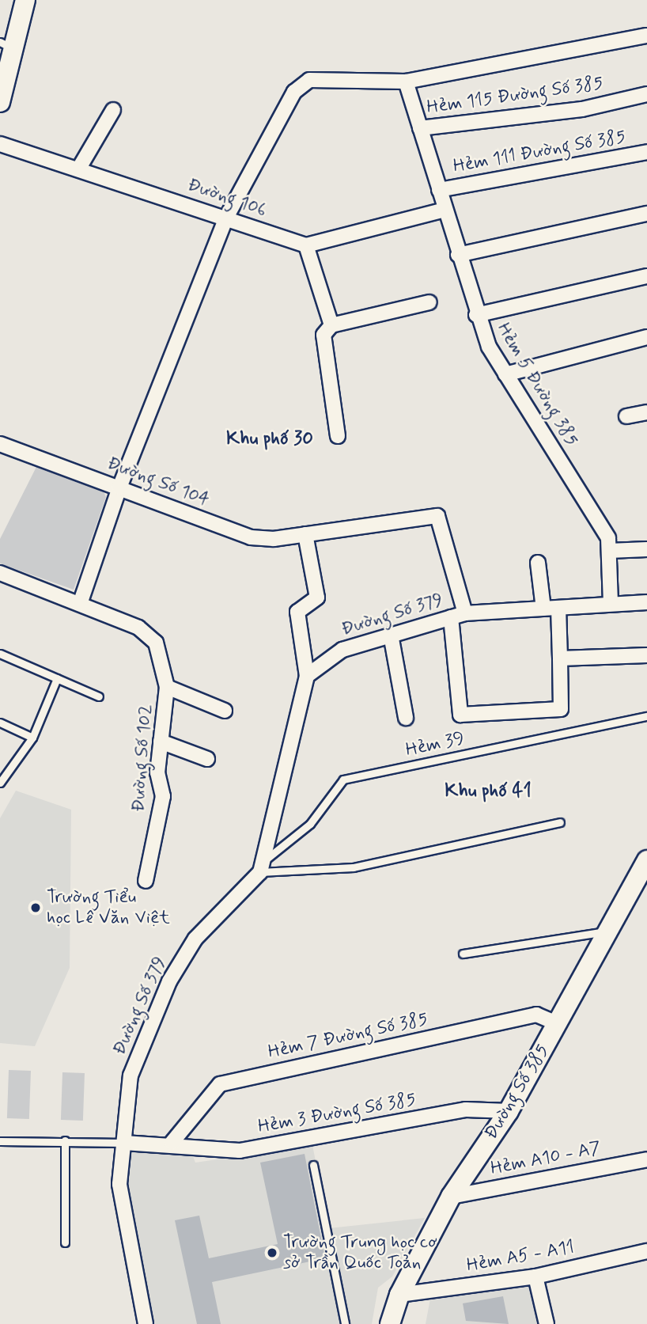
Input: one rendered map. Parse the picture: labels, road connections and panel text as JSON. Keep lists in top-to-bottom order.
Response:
{
  "streets": {
    "street": [
      "Hẻm 115 Đường Số 385",
      "Hẻm 111 Đường Số 385",
      "Đường 106",
      "Hẻm 5 Đường 385",
      "Đường Số 104",
      "Đường Số 379",
      "Đường Số 102",
      "Hẻm 7 Đường Số 385",
      "Đường Số 385",
      "Hẻm 3 Đường Số 385",
      "Hẻm A10 - A7",
      "Hẻm A5 - A11"
    ],
    "lane": ["Hẻm 39"]
  },
  "crossings": [
    ["Hẻm 115 Đường Số 385", "Hẻm 5 Đường 385"],
    ["Hẻm 111 Đường Số 385", "Hẻm 5 Đường 385"],
    ["Hẻm 5 Đường 385", "Đường Số 379"],
    ["Đường Số 104", "Đường Số 379"],
    ["Đường Số 379", "Hẻm 39"],
    ["Đường Số 379", "Hẻm 3 Đường Số 385"],
    ["Hẻm 7 Đường Số 385", "Đường Số 385"],
    ["Hẻm 7 Đường Số 385", "Hẻm 3 Đường Số 385"],
    ["Đường Số 385", "Hẻm 3 Đường Số 385"],
    ["Đường Số 385", "Hẻm A10 - A7"],
    ["Đường Số 385", "Hẻm A5 - A11"]
  ],
  "districts": ["Khu phố 30", "Khu phố 41"],
  "places": ["Trường Tiểu học Lê Văn Việt", "Trường Trung học cơ sở Trần Quốc Toản"]
}
